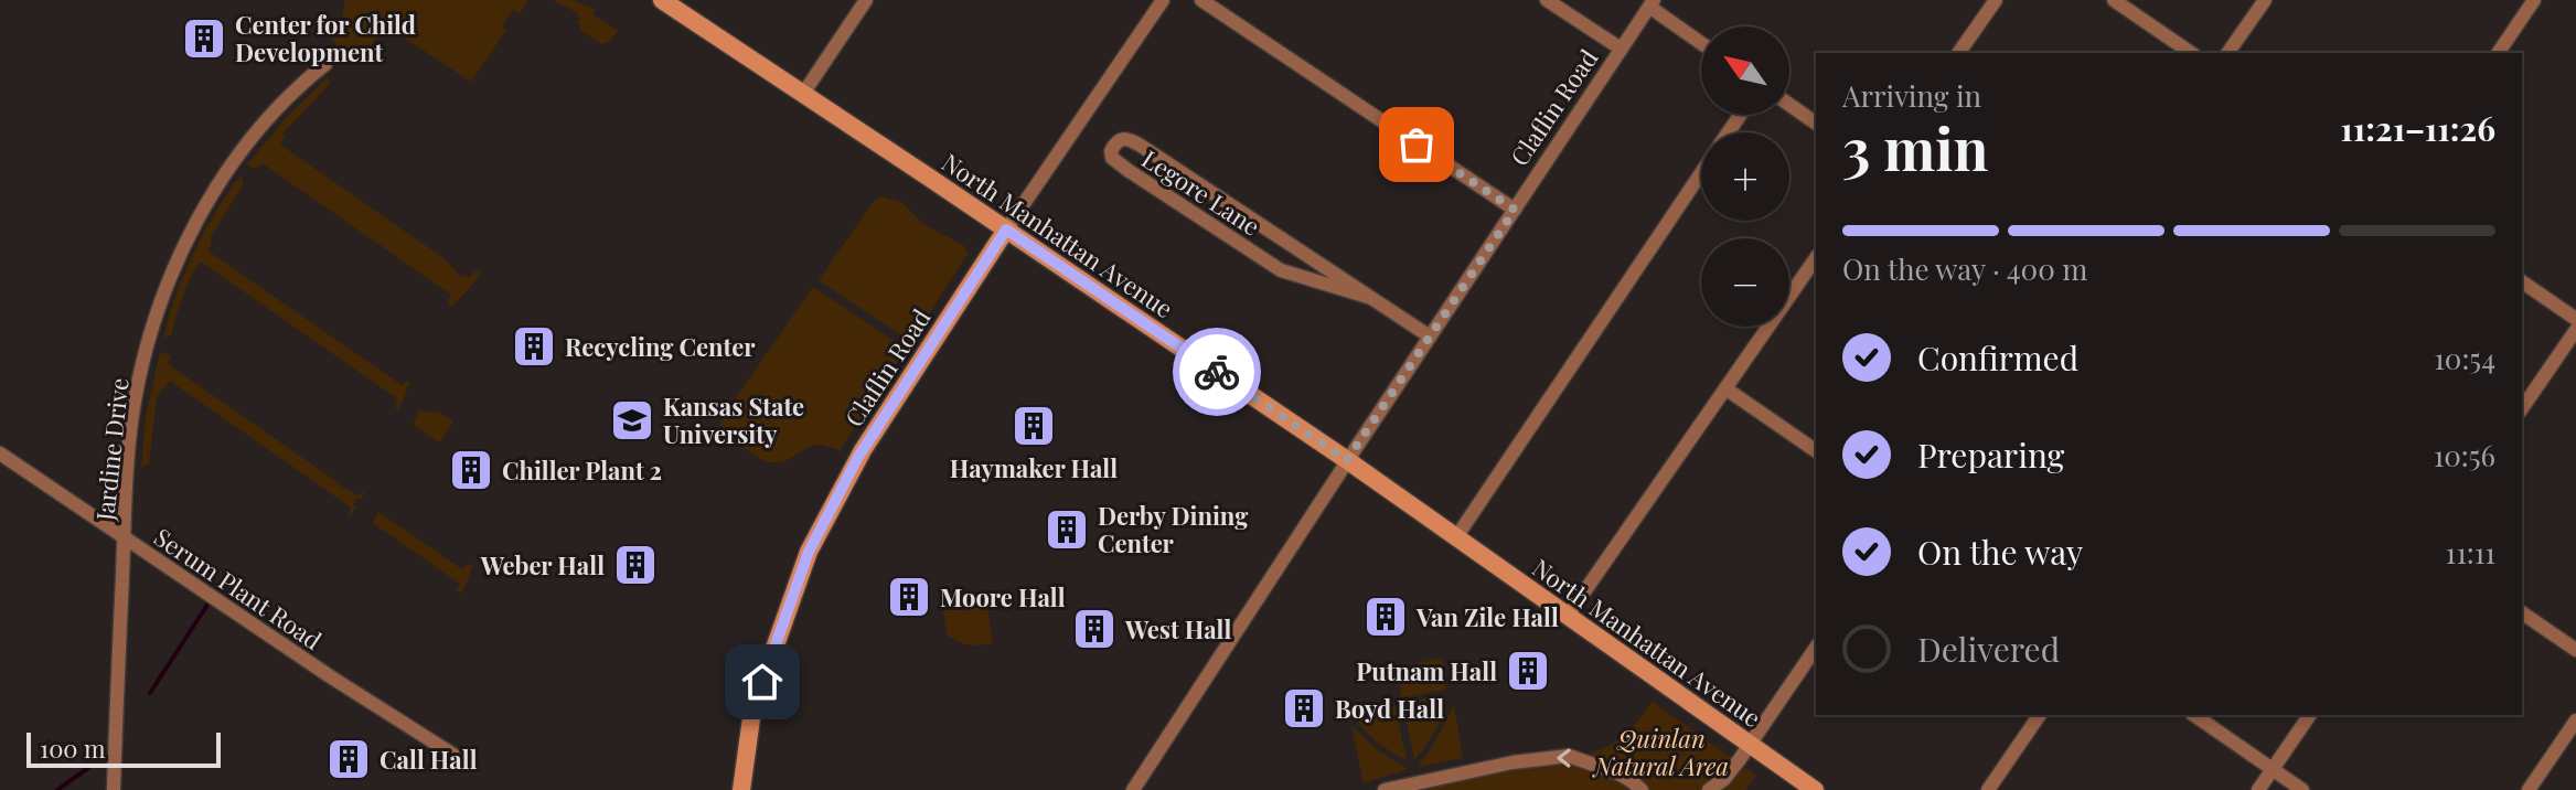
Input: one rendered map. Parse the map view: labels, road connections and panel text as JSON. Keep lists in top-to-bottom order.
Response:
{
  "streets": {
    "street": [
      "Claflin Road",
      "Legore Lane",
      "North Manhattan Avenue",
      "Jardine Drive",
      "Serum Plant Road"
    ]
  },
  "crossings": [
    ["Claflin Road", "Legore Lane"],
    ["Claflin Road", "North Manhattan Avenue"],
    ["Jardine Drive", "Serum Plant Road"]
  ],
  "parks": ["Quinlan Natural Area"],
  "places": {
    "building": [
      "Center for Child Development",
      "Recycling Center",
      "Haymaker Hall",
      "Chiller Plant 2",
      "Derby Dining Center",
      "Weber Hall",
      "Moore Hall",
      "Van Zile Hall",
      "West Hall",
      "Putnam Hall",
      "Boyd Hall",
      "Call Hall"
    ],
    "school or university": ["Kansas State University"]
  },
  "scale_bar": "100 m",
  "north": "top left",
  "page": {
    "map_buttons": ["+", "−"],
    "heading": ["3 min", "Arriving in", "11:21–11:26"],
    "bar": "On the way · 400 m",
    "list": [
      ["Confirmed", "10:54"],
      ["Preparing", "10:56"],
      ["On the way", "11:11"],
      "Delivered"
    ],
    "scale": "100 m"
  }
}
